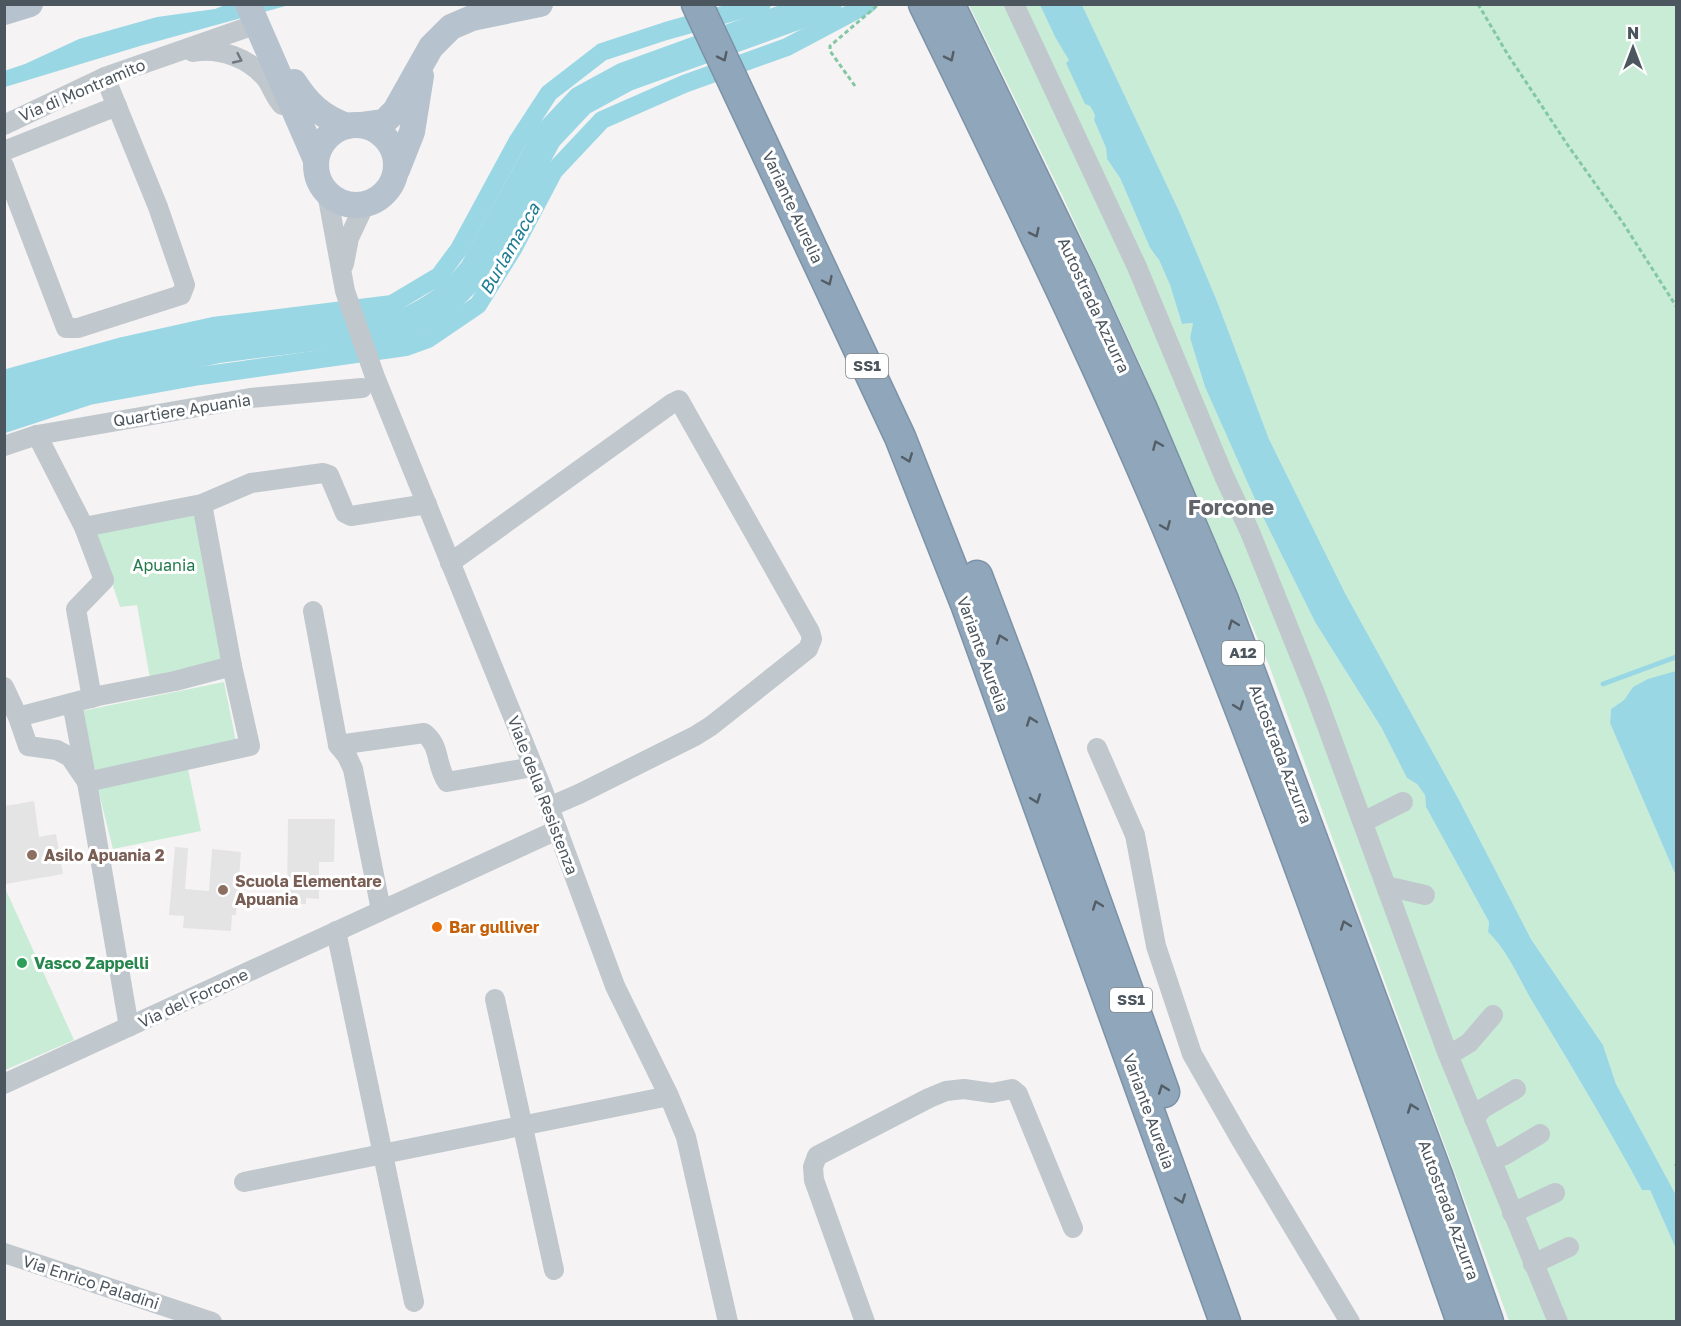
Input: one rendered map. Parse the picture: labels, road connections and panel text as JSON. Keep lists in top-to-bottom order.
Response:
{
  "streets": {
    "highway": [
      "Variante Aurelia",
      "Autostrada Azzurra",
      "SS1",
      "A12"
    ],
    "street": [
      "Via di Montramito",
      "Quartiere Apuania",
      "Viale della Resistenza",
      "Via del Forcone",
      "Via Enrico Paladini"
    ]
  },
  "crossings": [
    ["Quartiere Apuania", "Viale della Resistenza"],
    ["Viale della Resistenza", "Via del Forcone"]
  ],
  "one_way": ["Via di Montramito"],
  "districts": ["Forcone"],
  "water": ["Burlamacca"],
  "parks": ["Apuania"],
  "places": [
    "Asilo Apuania 2",
    "Scuola Elementare Apuania",
    "Bar gulliver",
    "Vasco Zappelli"
  ],
  "north": "top"
}
